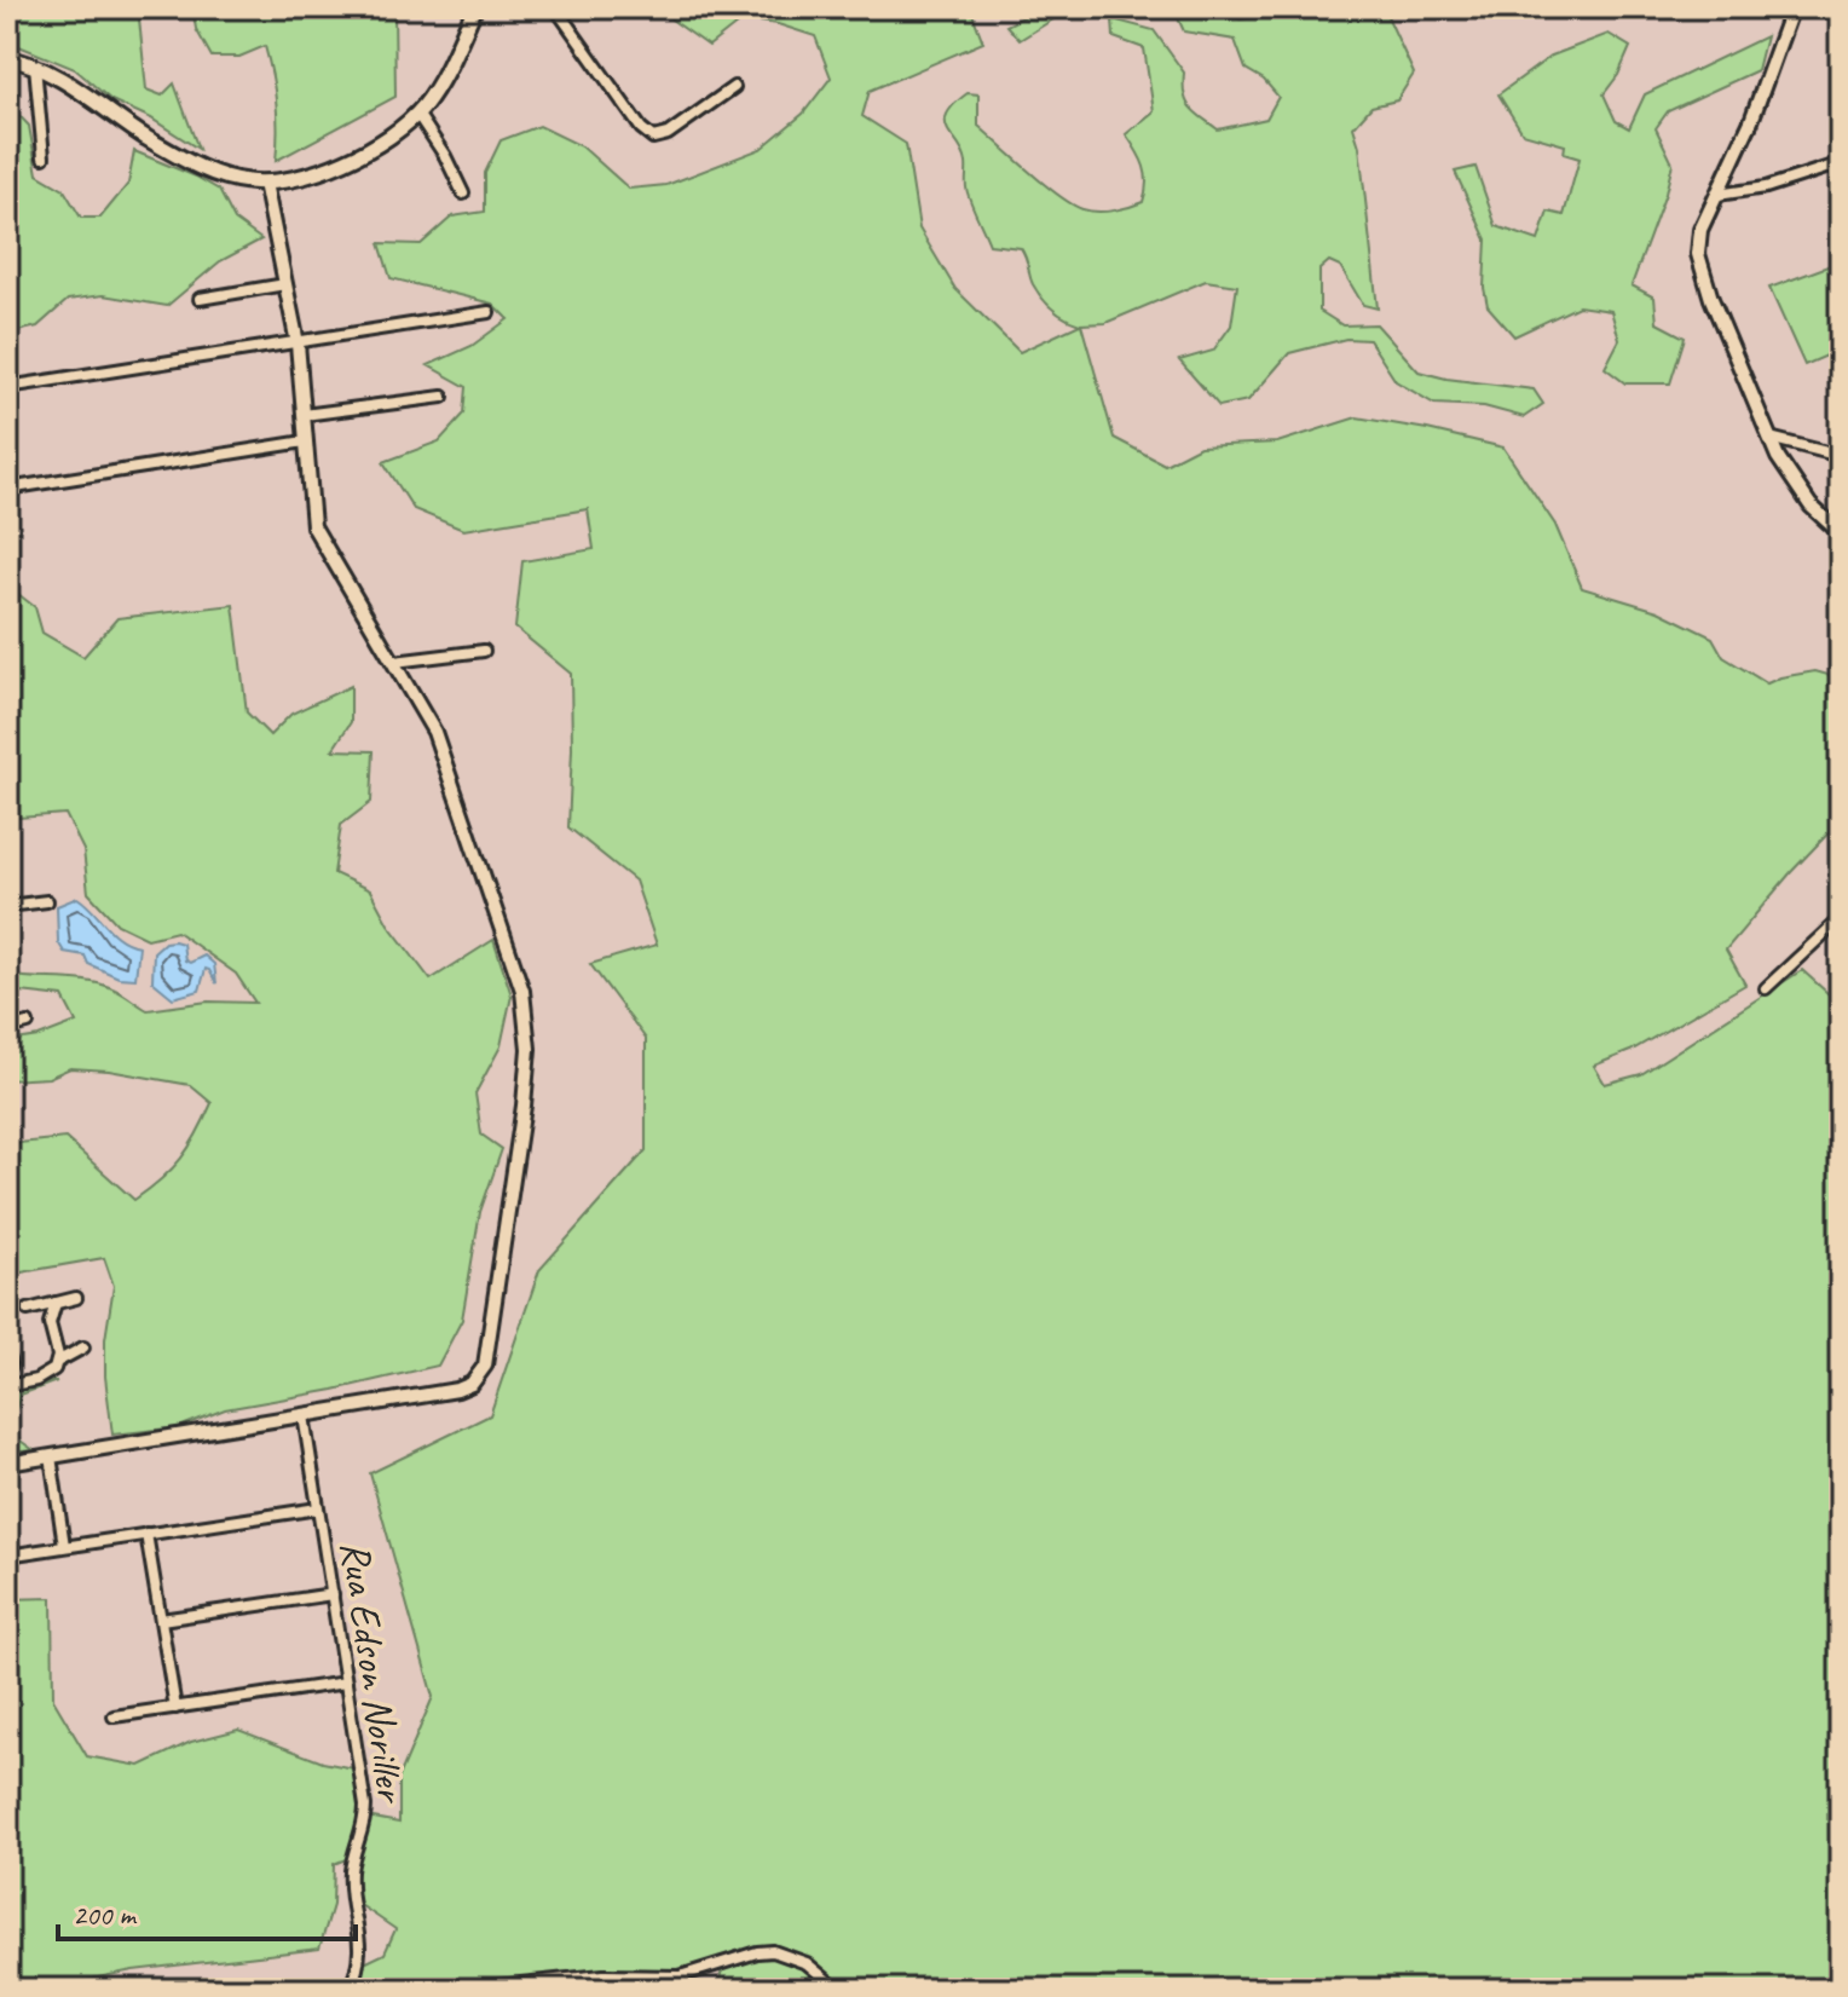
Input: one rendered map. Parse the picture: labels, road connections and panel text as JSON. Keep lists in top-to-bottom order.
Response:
{
  "streets": {
    "street": ["Rua Edson Noriller"]
  },
  "scale_bar": "200 m"
}
